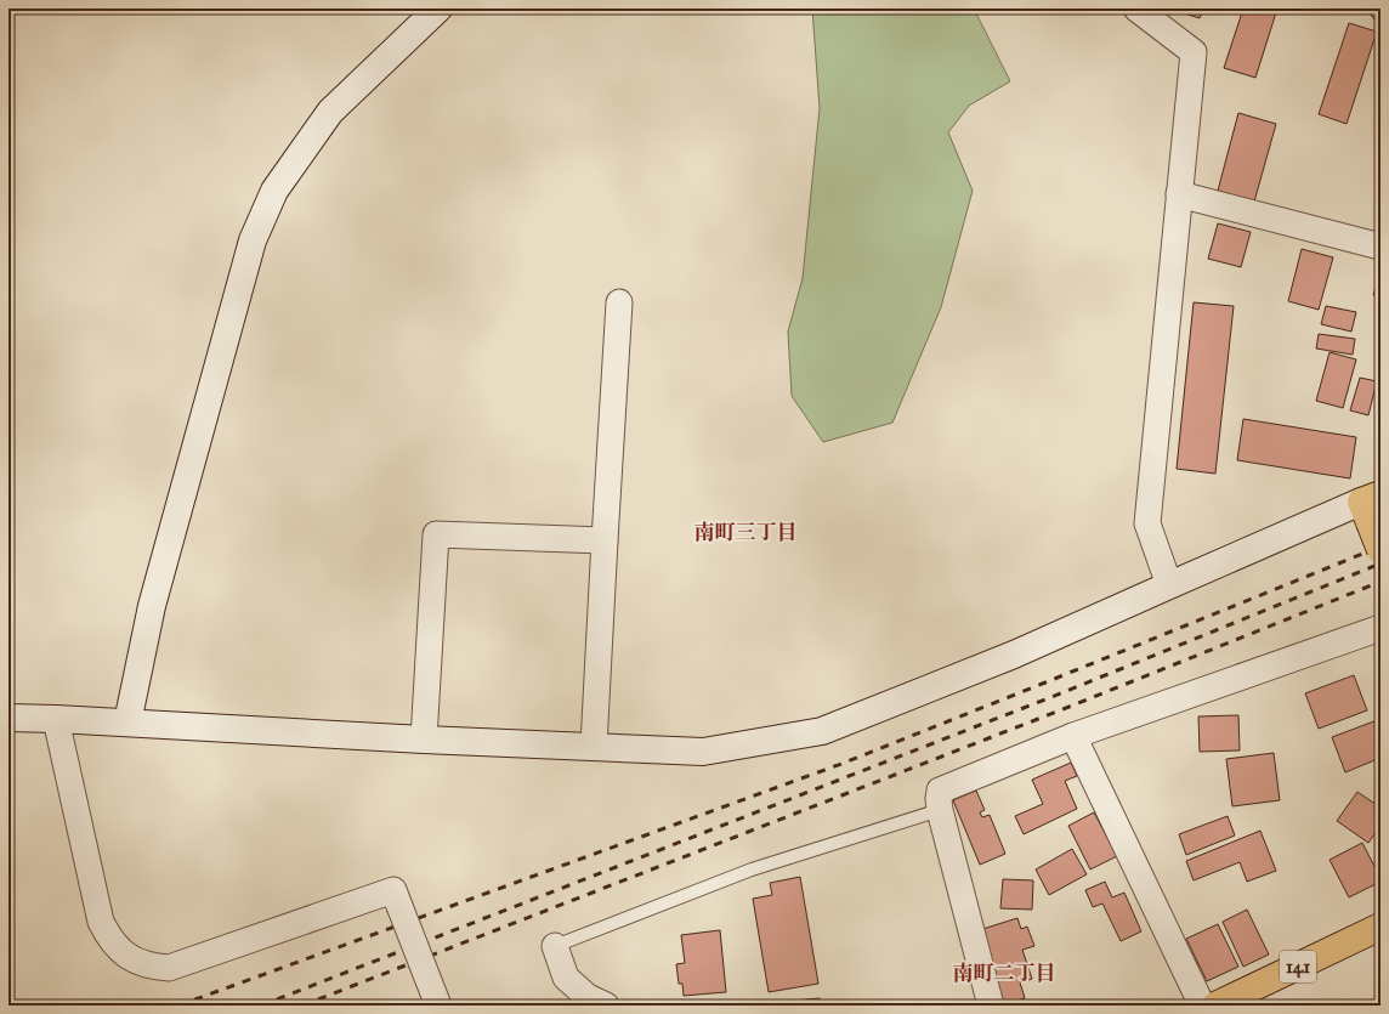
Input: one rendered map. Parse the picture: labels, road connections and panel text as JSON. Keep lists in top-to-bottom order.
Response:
{
  "streets": {
    "main road": ["141"]
  },
  "districts": ["南町三丁目", "南町二丁目"]
}
